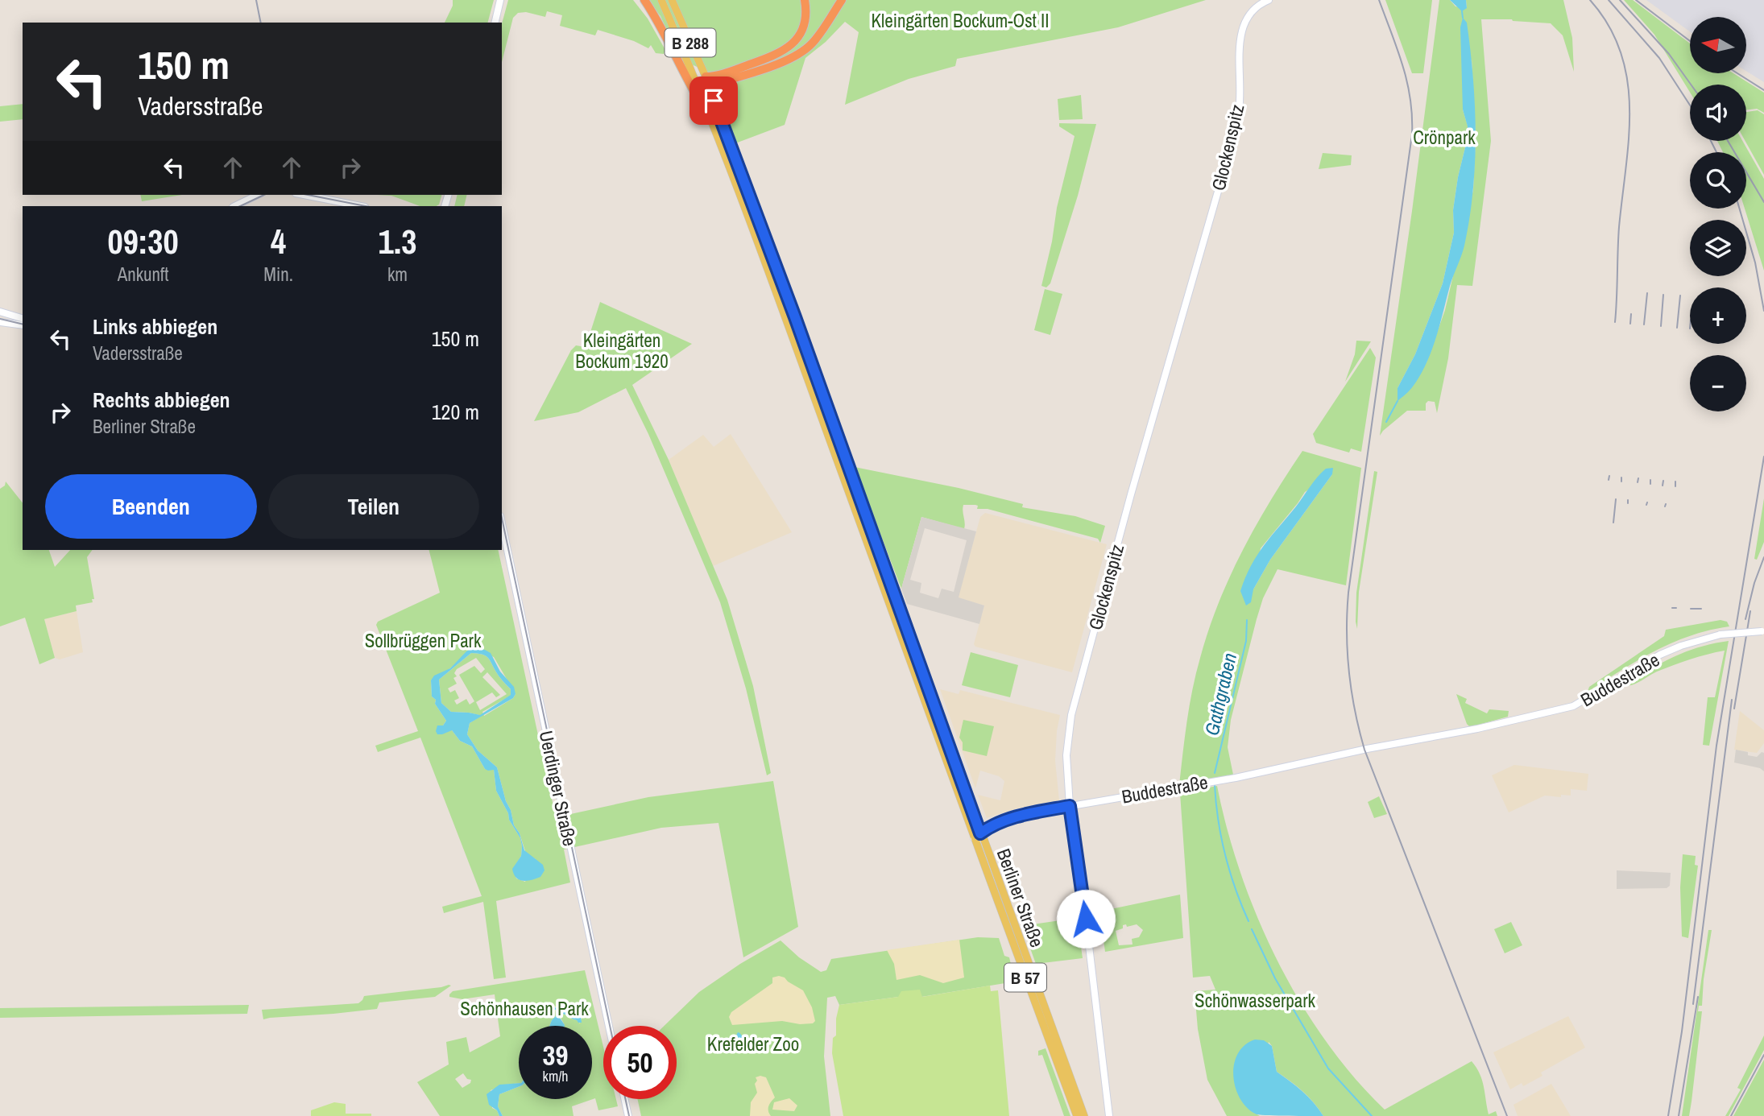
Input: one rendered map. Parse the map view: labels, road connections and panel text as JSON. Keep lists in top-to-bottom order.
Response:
{
  "streets": {
    "main road": [
      "B 288",
      "Glockenspitz",
      "Buddestraße",
      "Uerdinger Straße",
      "Berliner Straße",
      "B 57"
    ]
  },
  "crossings": [
    ["Glockenspitz", "Buddestraße"],
    ["Buddestraße", "Berliner Straße"]
  ],
  "water": ["Gathgraben"],
  "parks": [
    "Kleingärten Bockum-Ost II",
    "Crönpark",
    "Kleingärten Bockum 1920",
    "Sollbrüggen Park",
    "Schönwasserpark",
    "Schönhausen Park",
    "Krefelder Zoo"
  ],
  "north": "left",
  "page": {
    "map_buttons": ["+", "−"],
    "turn": ["150 m", "Vadersstraße"],
    "eta": [
      "09:30",
      "Ankunft",
      "4",
      "Min.",
      "1.3",
      "km"
    ],
    "list": [
      {
        "name": "Links abbiegen",
        "note": "Vadersstraße",
        "value": "150 m"
      },
      {
        "name": "Rechts abbiegen",
        "note": "Berliner Straße",
        "value": "120 m"
      }
    ],
    "buttons": ["Beenden", "Teilen"],
    "speed": "39 km/h",
    "limit": "50"
  }
}
